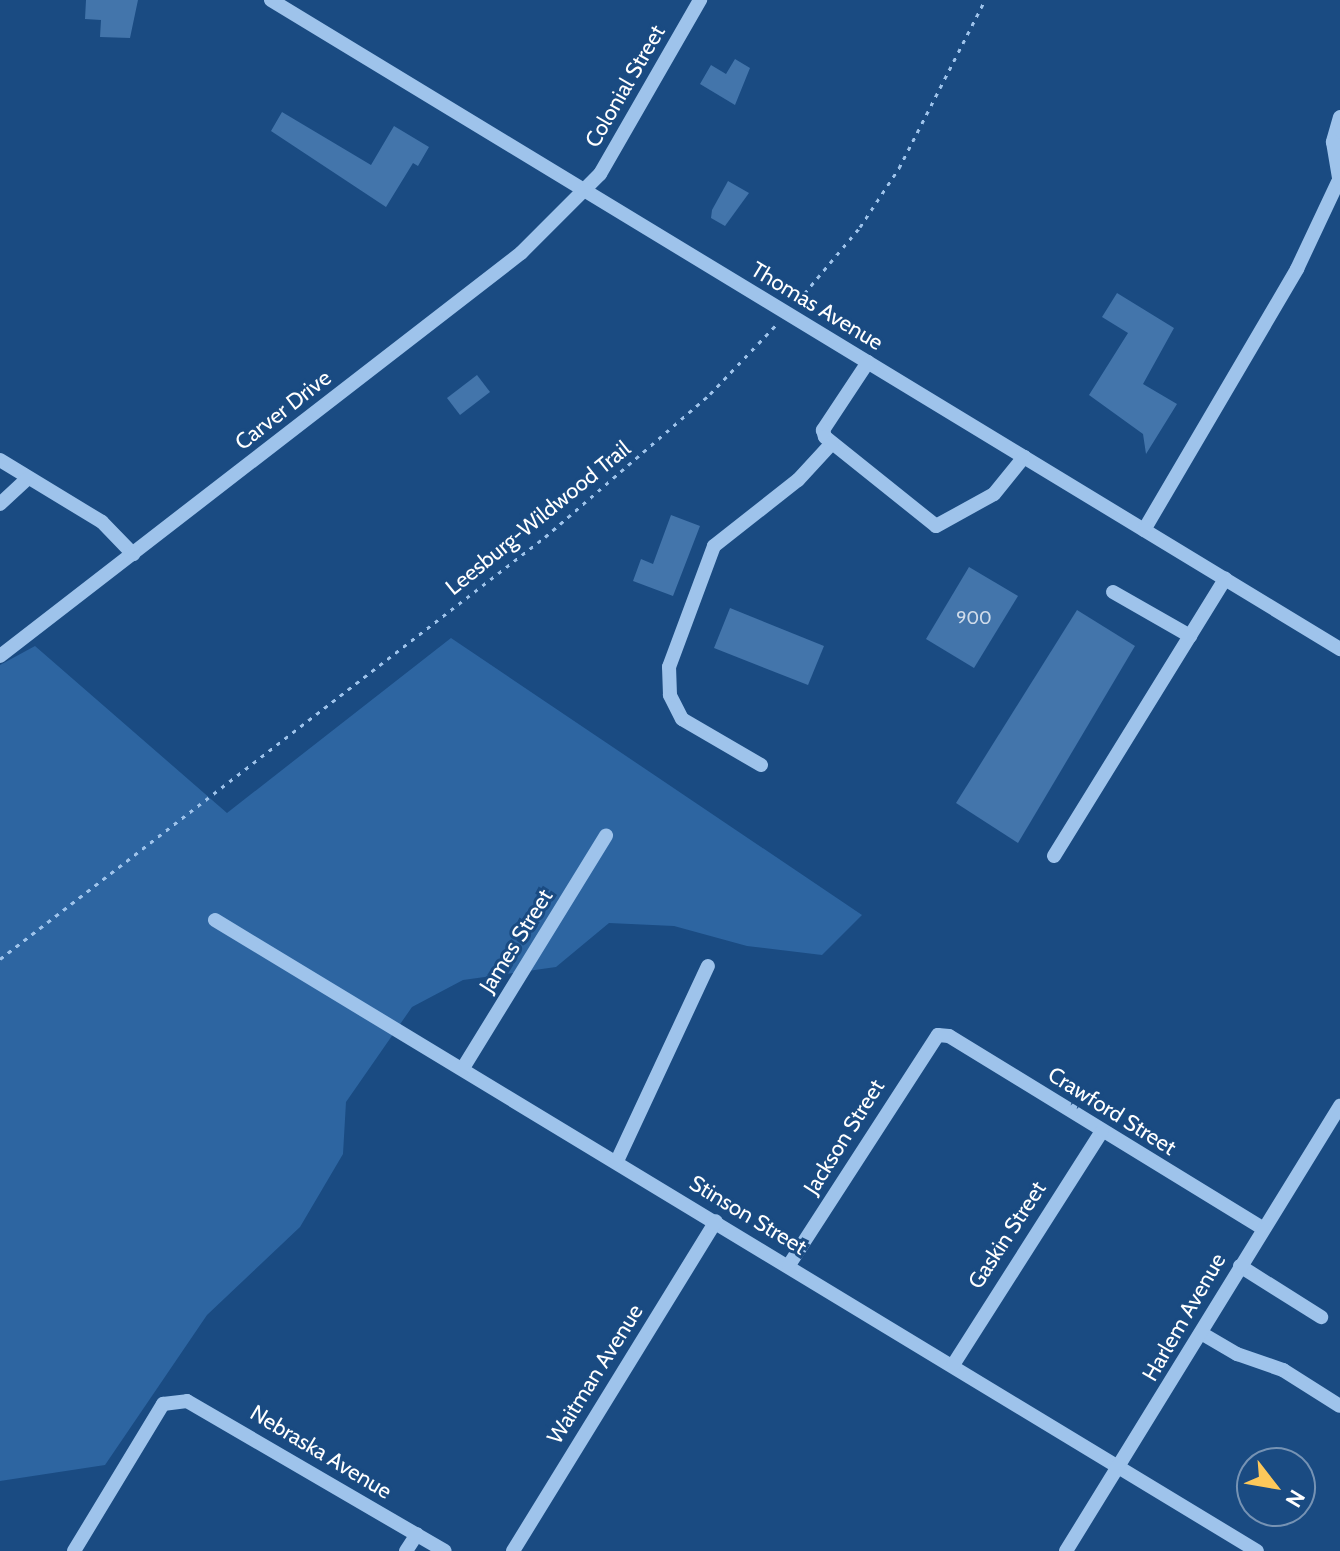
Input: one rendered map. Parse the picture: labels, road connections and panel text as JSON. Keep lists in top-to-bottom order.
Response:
{
  "streets": {
    "street": [
      "Colonial Street",
      "Thomas Avenue",
      "Carver Drive",
      "James Street",
      "Crawford Street",
      "Jackson Street",
      "Stinson Street",
      "Gaskin Street",
      "Harlem Avenue",
      "Waitman Avenue",
      "Nebraska Avenue"
    ],
    "path": ["Leesburg-Wildwood Trail"]
  },
  "crossings": [
    ["Colonial Street", "Thomas Avenue"],
    ["Colonial Street", "Carver Drive"],
    ["Thomas Avenue", "Carver Drive"],
    ["Thomas Avenue", "Leesburg-Wildwood Trail"],
    ["James Street", "Stinson Street"],
    ["Crawford Street", "Jackson Street"],
    ["Crawford Street", "Gaskin Street"],
    ["Crawford Street", "Harlem Avenue"],
    ["Jackson Street", "Stinson Street"],
    ["Stinson Street", "Gaskin Street"],
    ["Stinson Street", "Harlem Avenue"],
    ["Stinson Street", "Waitman Avenue"]
  ],
  "house_numbers": ["900"],
  "north": "bottom right"
}
